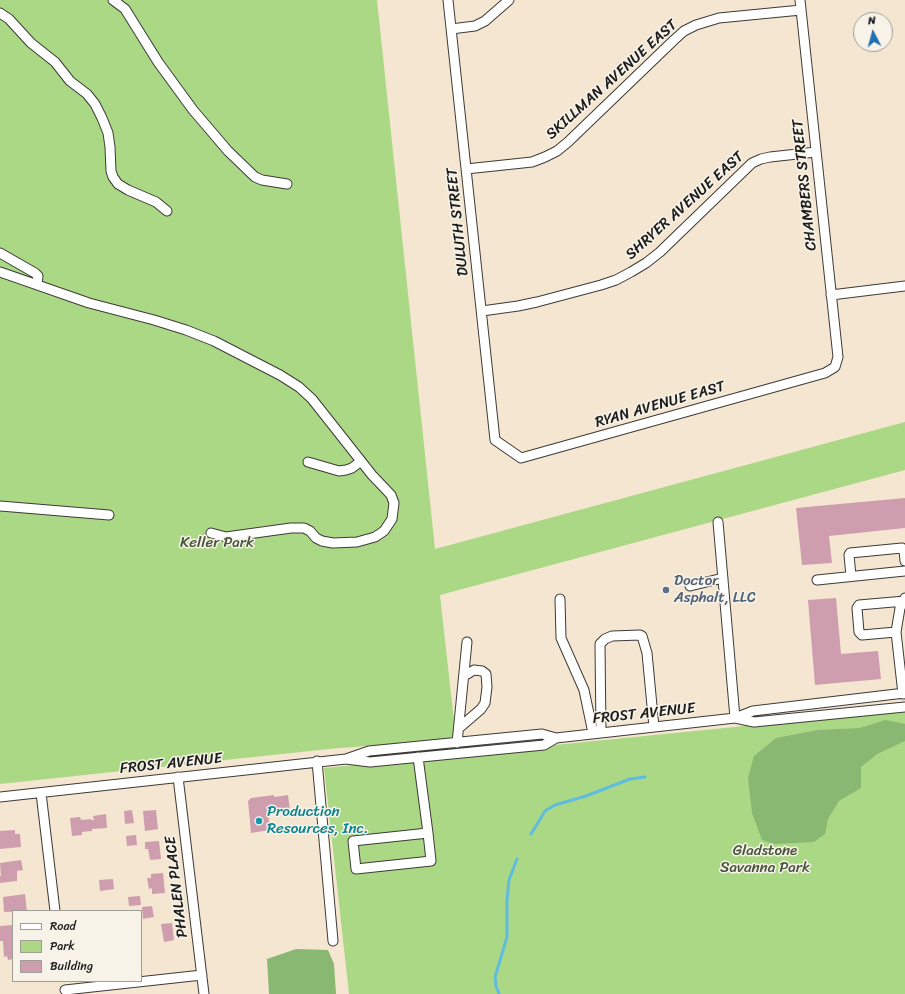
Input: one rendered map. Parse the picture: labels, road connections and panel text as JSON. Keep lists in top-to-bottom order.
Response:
{
  "streets": {
    "street": [
      "SKILLMAN AVENUE EAST",
      "CHAMBERS STREET",
      "SHRYER AVENUE EAST",
      "DULUTH STREET",
      "RYAN AVENUE EAST",
      "FROST AVENUE",
      "PHALEN PLACE"
    ]
  },
  "crossings": [
    ["SKILLMAN AVENUE EAST", "CHAMBERS STREET"],
    ["SKILLMAN AVENUE EAST", "DULUTH STREET"],
    ["CHAMBERS STREET", "SHRYER AVENUE EAST"],
    ["CHAMBERS STREET", "RYAN AVENUE EAST"],
    ["SHRYER AVENUE EAST", "DULUTH STREET"],
    ["DULUTH STREET", "RYAN AVENUE EAST"],
    ["FROST AVENUE", "PHALEN PLACE"]
  ],
  "parks": ["Keller Park", "Gladstone Savanna Park"],
  "places": ["Doctor Asphalt, LLC", "Production Resources, Inc."],
  "legend": ["Road", "Park", "Building"],
  "north": "top"
}
